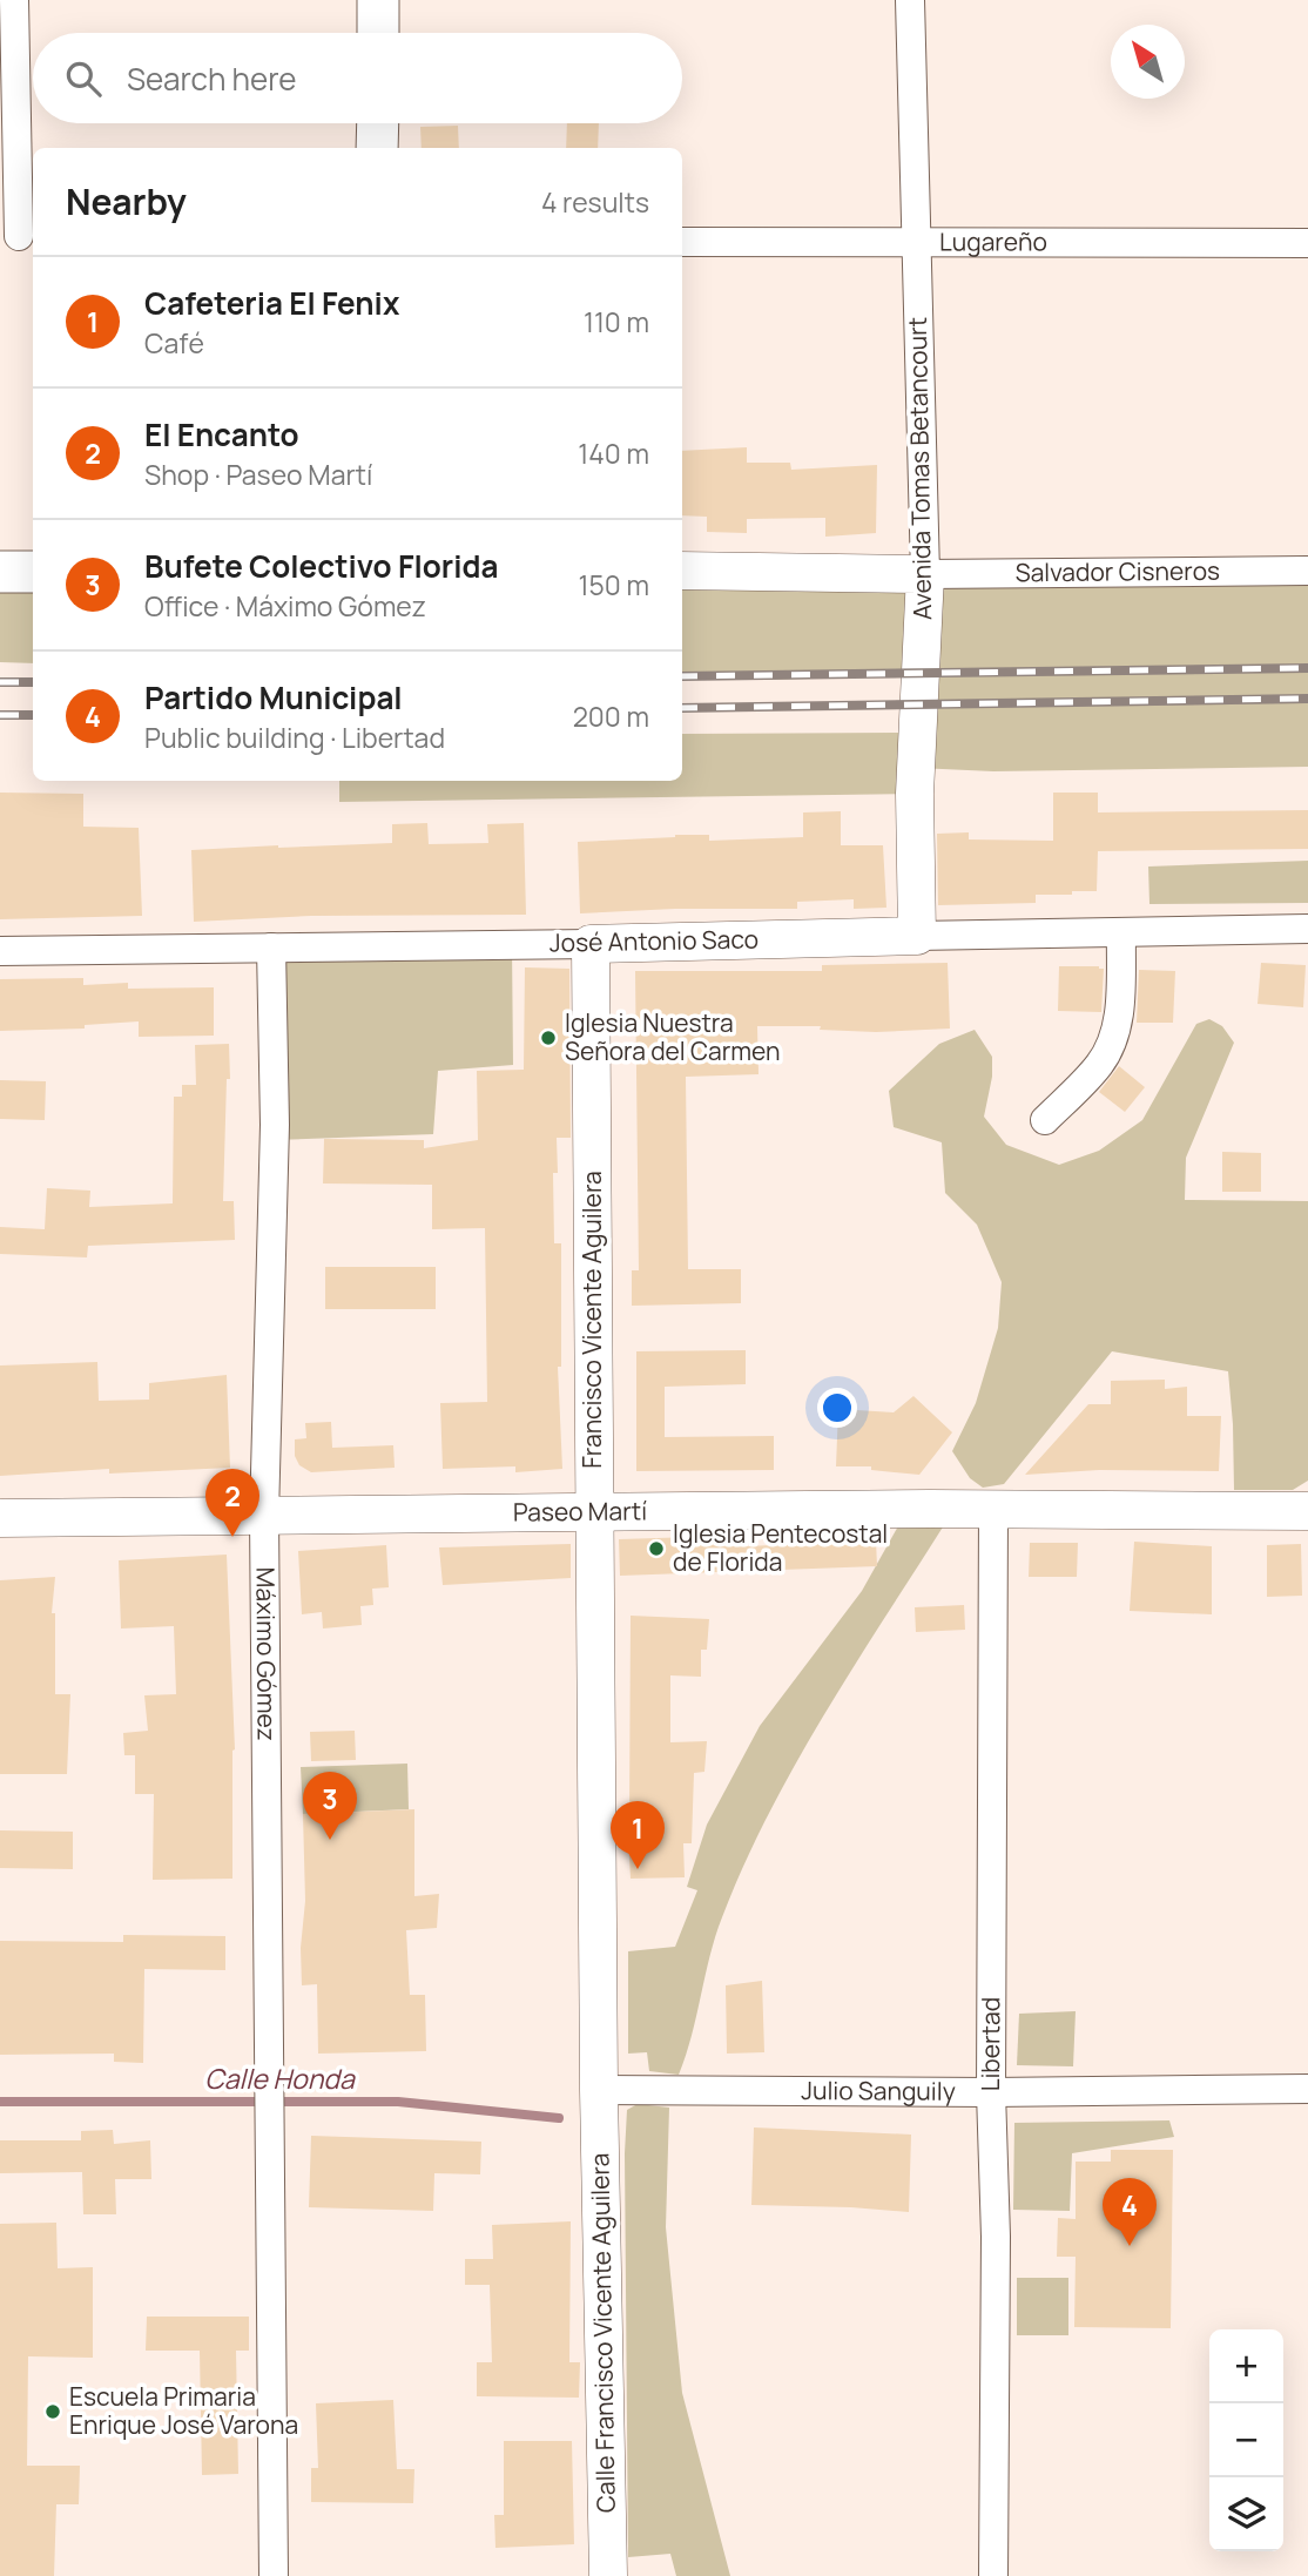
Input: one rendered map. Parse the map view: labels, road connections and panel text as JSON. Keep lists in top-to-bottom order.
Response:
{
  "streets": {
    "street": [
      "Lugareño",
      "Avenida Tomas Betancourt",
      "Salvador Cisneros",
      "José Antonio Saco",
      "Francisco Vicente Aguilera",
      "Paseo Martí",
      "Máximo Gómez",
      "Libertad",
      "Julio Sanguily",
      "Calle Francisco Vicente Aguilera"
    ]
  },
  "crossings": [
    ["Lugareño", "Avenida Tomas Betancourt"],
    ["Avenida Tomas Betancourt", "Salvador Cisneros"],
    ["Avenida Tomas Betancourt", "José Antonio Saco"],
    ["José Antonio Saco", "Francisco Vicente Aguilera"],
    ["José Antonio Saco", "Máximo Gómez"],
    ["Francisco Vicente Aguilera", "Paseo Martí"],
    ["Francisco Vicente Aguilera", "Julio Sanguily"],
    ["Francisco Vicente Aguilera", "Calle Francisco Vicente Aguilera"],
    ["Paseo Martí", "Máximo Gómez"],
    ["Paseo Martí", "Libertad"],
    ["Libertad", "Julio Sanguily"],
    ["Julio Sanguily", "Calle Francisco Vicente Aguilera"]
  ],
  "water": ["Calle Honda"],
  "places": ["Iglesia Nuestra Señora del Carmen", "Iglesia Pentecostal de Florida", "Escuela Primaria Enrique José Varona"],
  "north": "top left",
  "page": {
    "search": "Search here",
    "heading": ["Nearby", "4 results"],
    "list": [
      {
        "mark": "1",
        "name": "Cafeteria El Fenix",
        "note": "Café",
        "value": "110 m"
      },
      {
        "mark": "2",
        "name": "El Encanto",
        "note": "Shop · Paseo Martí",
        "value": "140 m"
      },
      {
        "mark": "3",
        "name": "Bufete Colectivo Florida",
        "note": "Office · Máximo Gómez",
        "value": "150 m"
      },
      {
        "mark": "4",
        "name": "Partido Municipal",
        "note": "Public building · Libertad",
        "value": "200 m"
      }
    ],
    "pins": [
      "2",
      "3",
      "1",
      "4"
    ],
    "map_buttons": ["+", "−"]
  }
}
